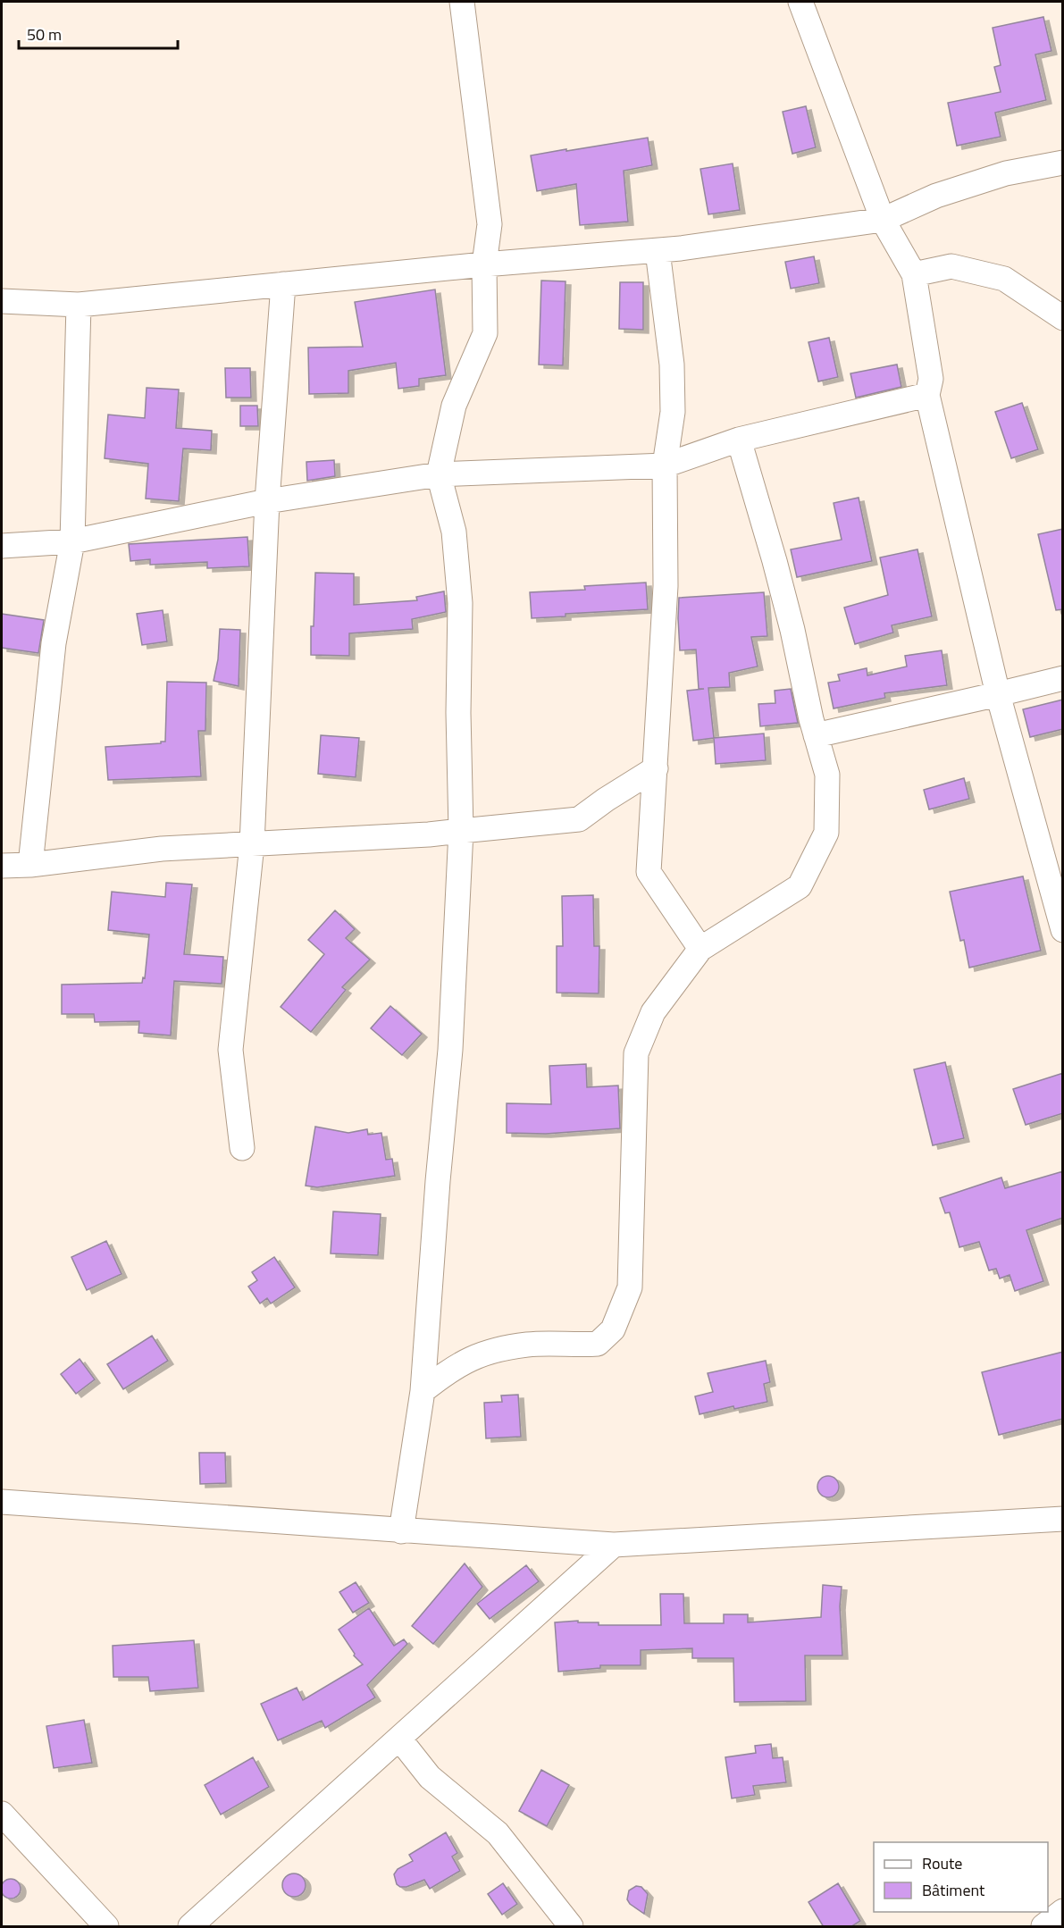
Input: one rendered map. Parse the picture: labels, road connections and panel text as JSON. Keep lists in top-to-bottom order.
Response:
{
  "legend": ["Route", "Bâtiment"],
  "scale_bar": "50 m"
}
